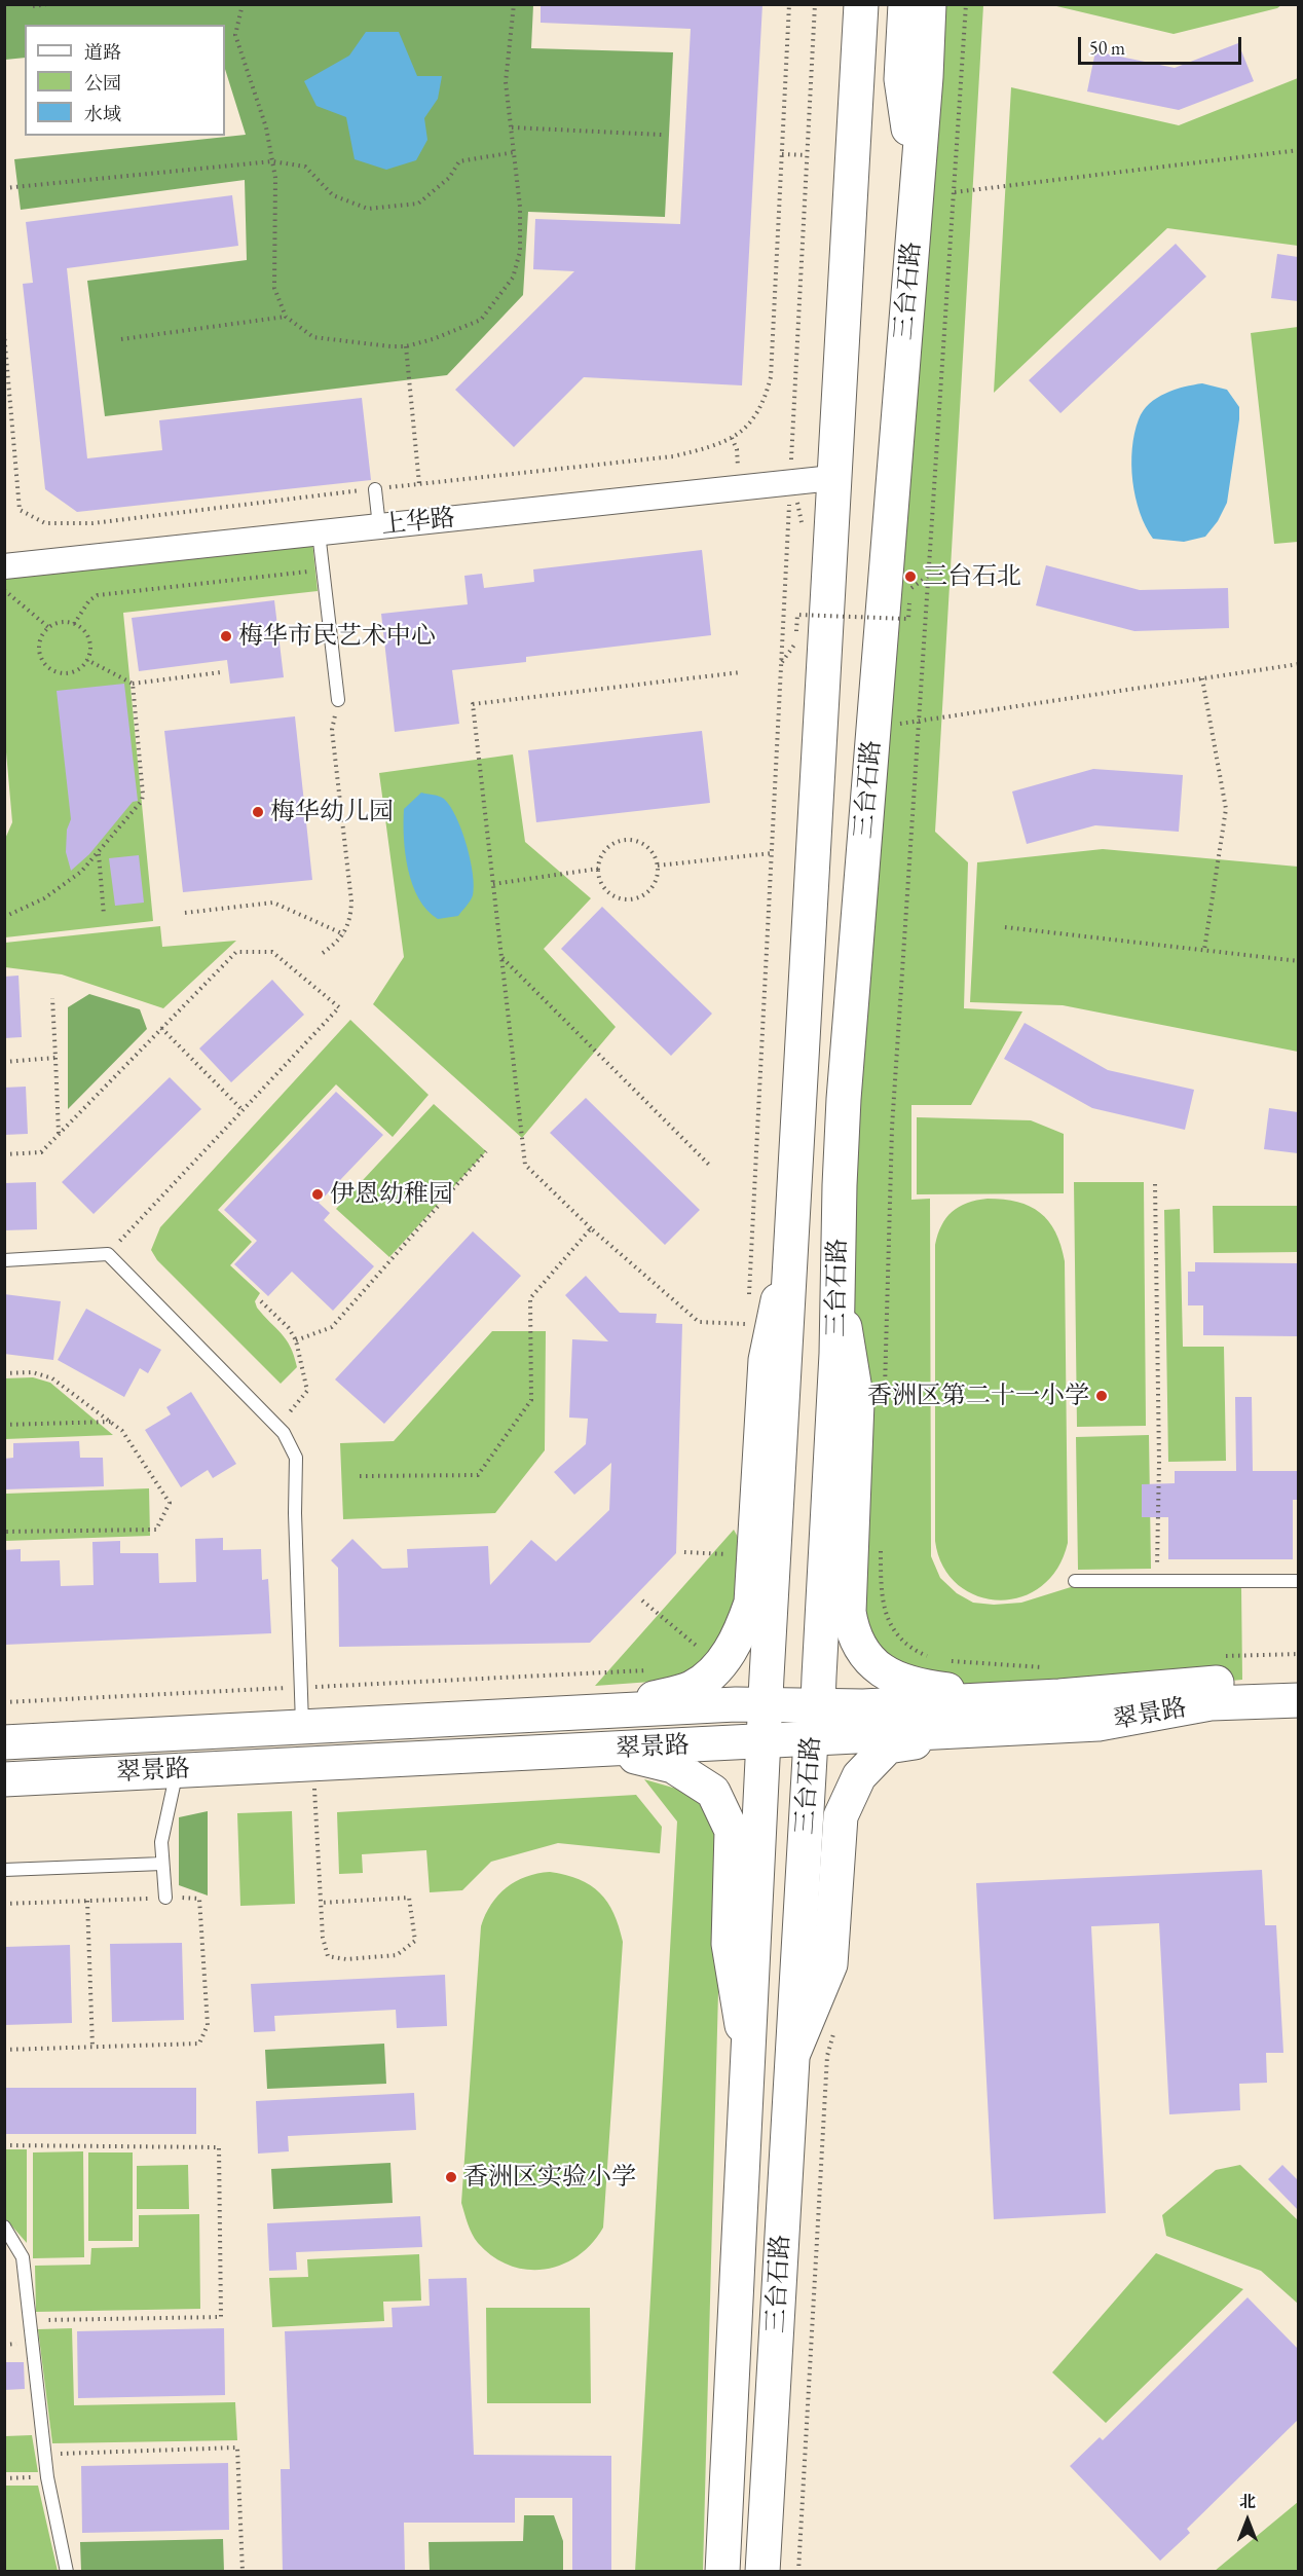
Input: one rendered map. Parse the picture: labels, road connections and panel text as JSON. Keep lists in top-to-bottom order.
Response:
{
  "streets": {
    "main road": ["三台石路", "翠景路"],
    "street": ["上华路"]
  },
  "crossings": [
    ["三台石路", "上华路"],
    ["三台石路", "翠景路"]
  ],
  "places": [
    "三台石北",
    "梅华市民艺术中心",
    "梅华幼儿园",
    "伊恩幼稚园",
    "香洲区第二十一小学",
    "香洲区实验小学"
  ],
  "legend": ["道路", "公园", "水域"],
  "scale_bar": "50 m",
  "north": "top"
}
